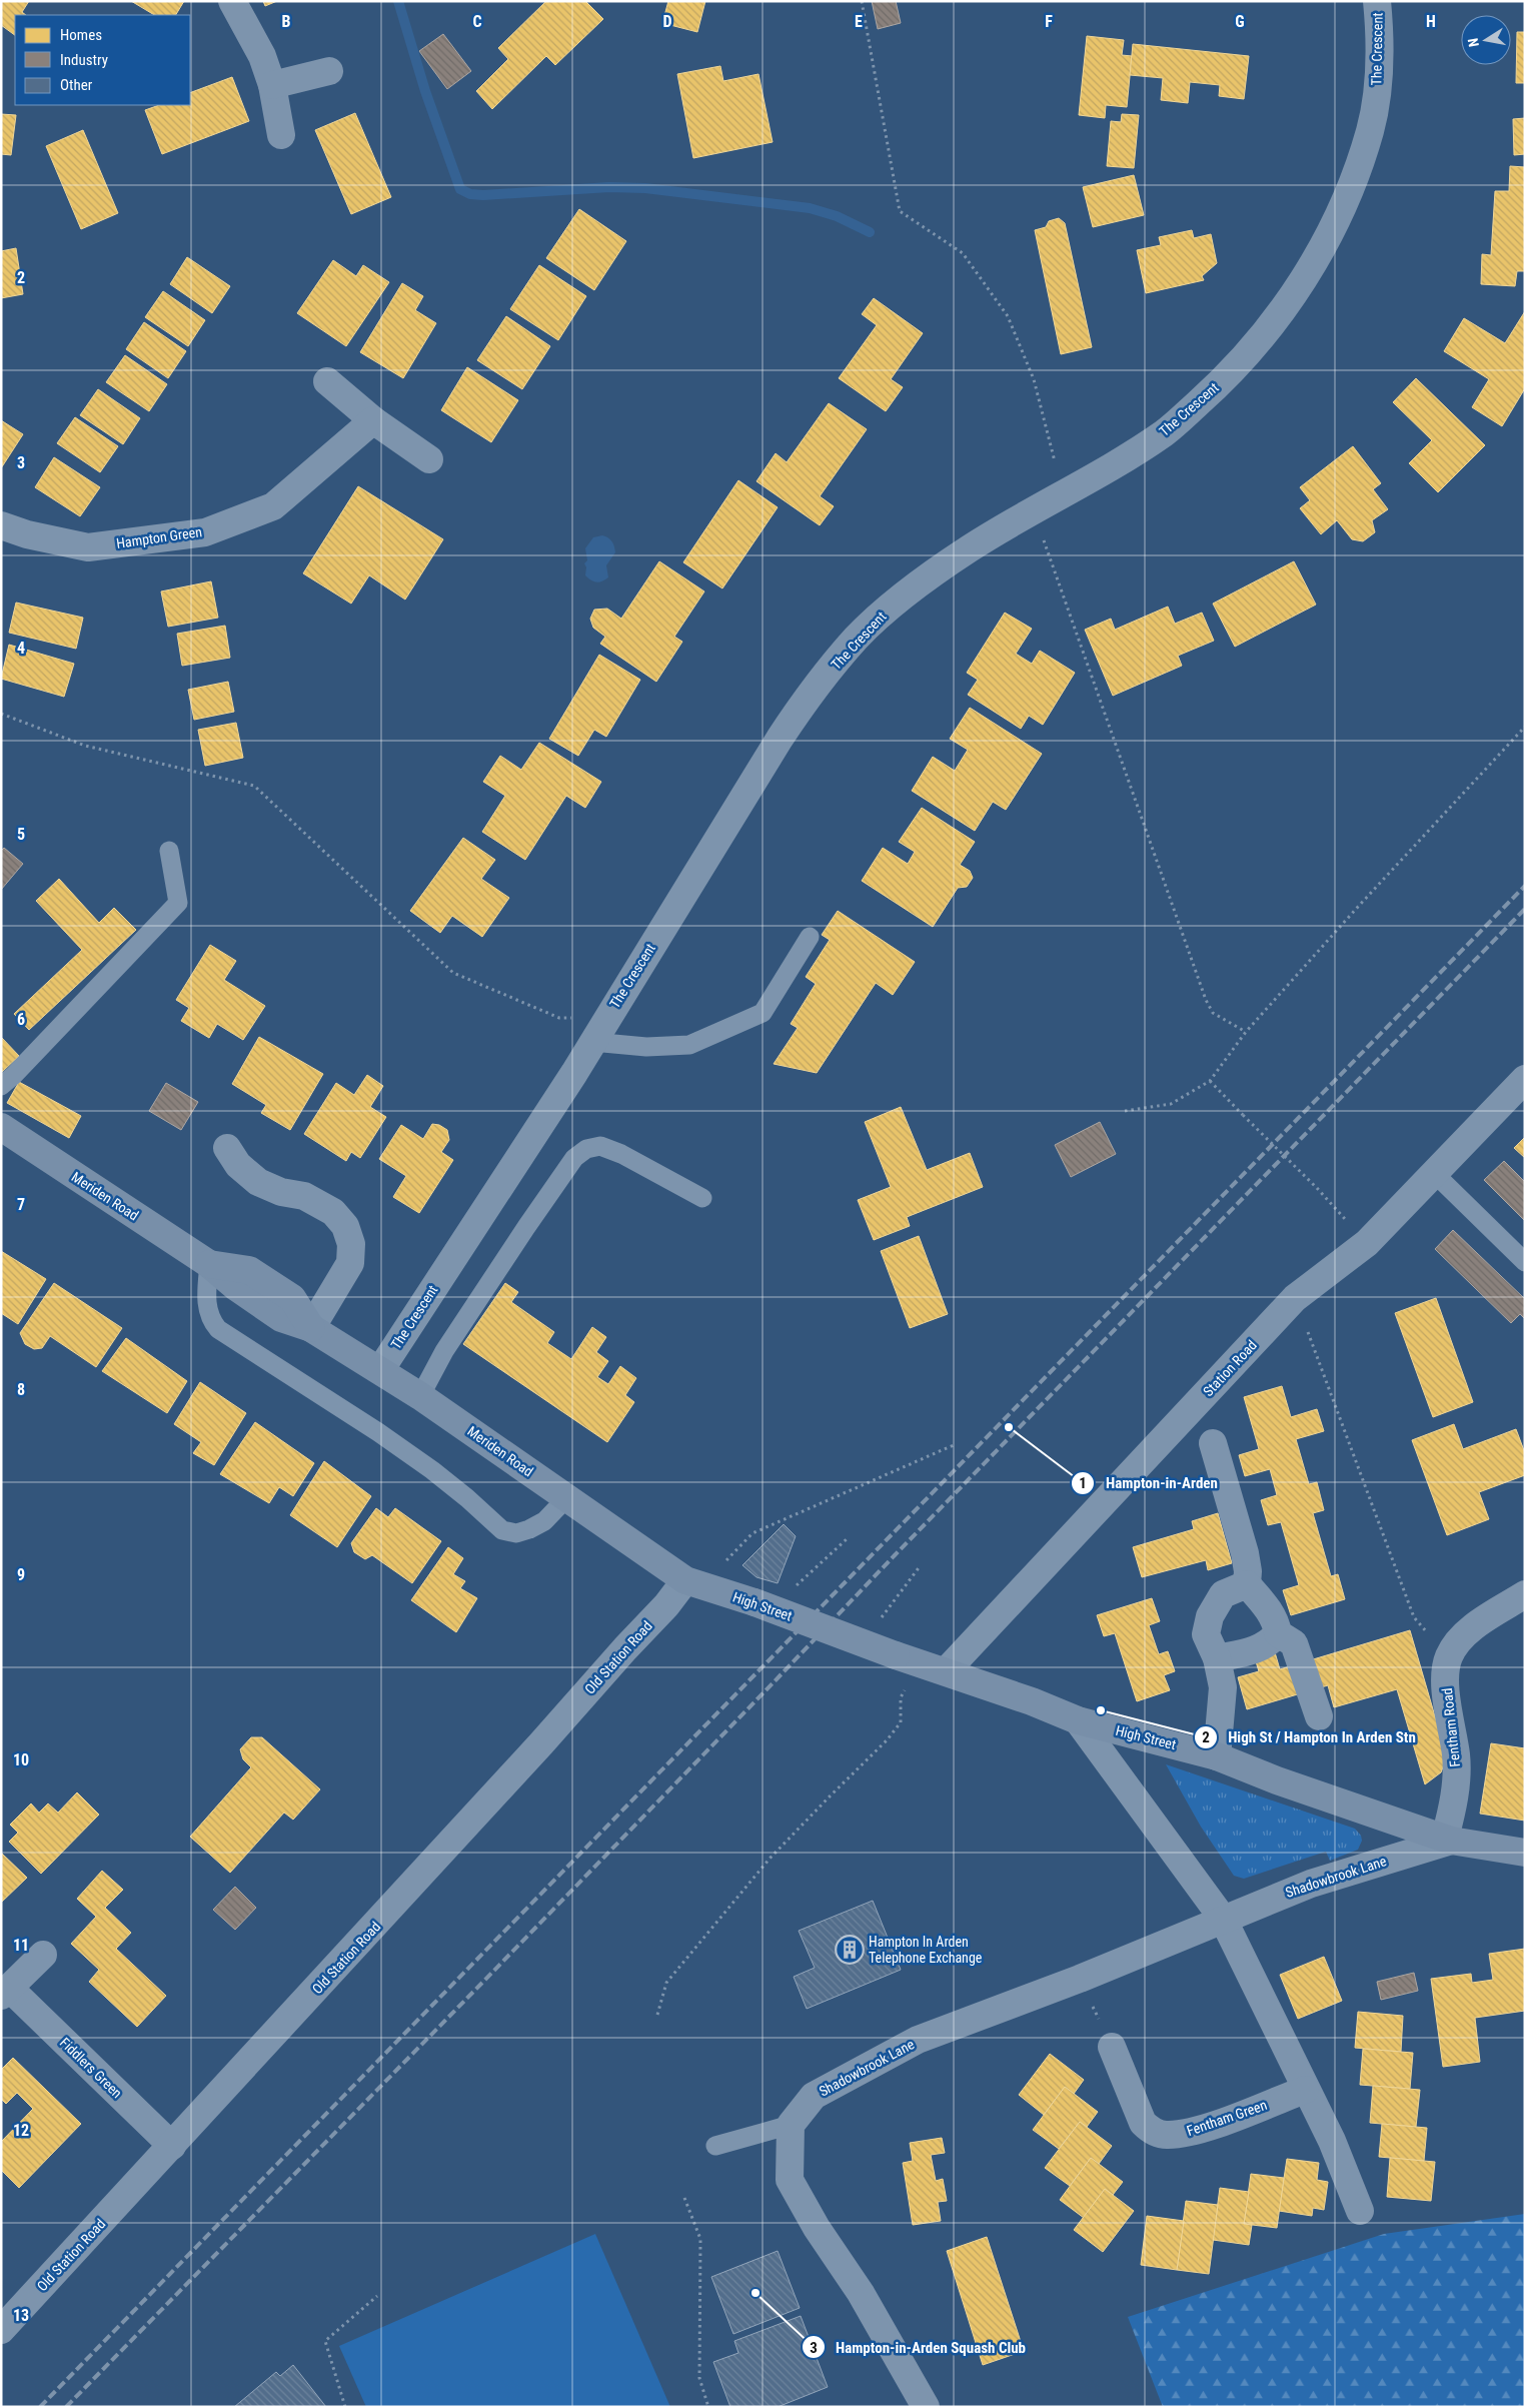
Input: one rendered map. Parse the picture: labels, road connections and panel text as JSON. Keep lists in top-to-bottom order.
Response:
{
  "streets": {
    "main road": ["Meriden Road", "High Street"],
    "street": [
      "The Crescent",
      "Hampton Green",
      "Station Road",
      "Old Station Road",
      "Fentham Road",
      "Shadowbrook Lane",
      "Fiddlers Green",
      "Fentham Green"
    ]
  },
  "crossings": [
    ["The Crescent", "Meriden Road"],
    ["Meriden Road", "High Street"],
    ["Meriden Road", "Old Station Road"],
    ["Station Road", "High Street"],
    ["High Street", "Old Station Road"],
    ["High Street", "Fentham Road"],
    ["High Street", "Shadowbrook Lane"],
    ["Old Station Road", "Fiddlers Green"],
    ["Fentham Road", "Shadowbrook Lane"]
  ],
  "places": {
    "other": ["Hampton-in-Arden", "High St / Hampton In Arden Stn", "Hampton-in-Arden Squash Club"],
    "building": ["Hampton In Arden Telephone Exchange"]
  },
  "legend": ["Homes", "Industry", "Other"],
  "north": "left",
  "grid": {
    "columns": [
      "B",
      "C",
      "D",
      "E",
      "F",
      "G",
      "H"
    ],
    "rows": [
      "2",
      "3",
      "4",
      "5",
      "6",
      "7",
      "8",
      "9",
      "10",
      "11",
      "12",
      "13"
    ]
  }
}
